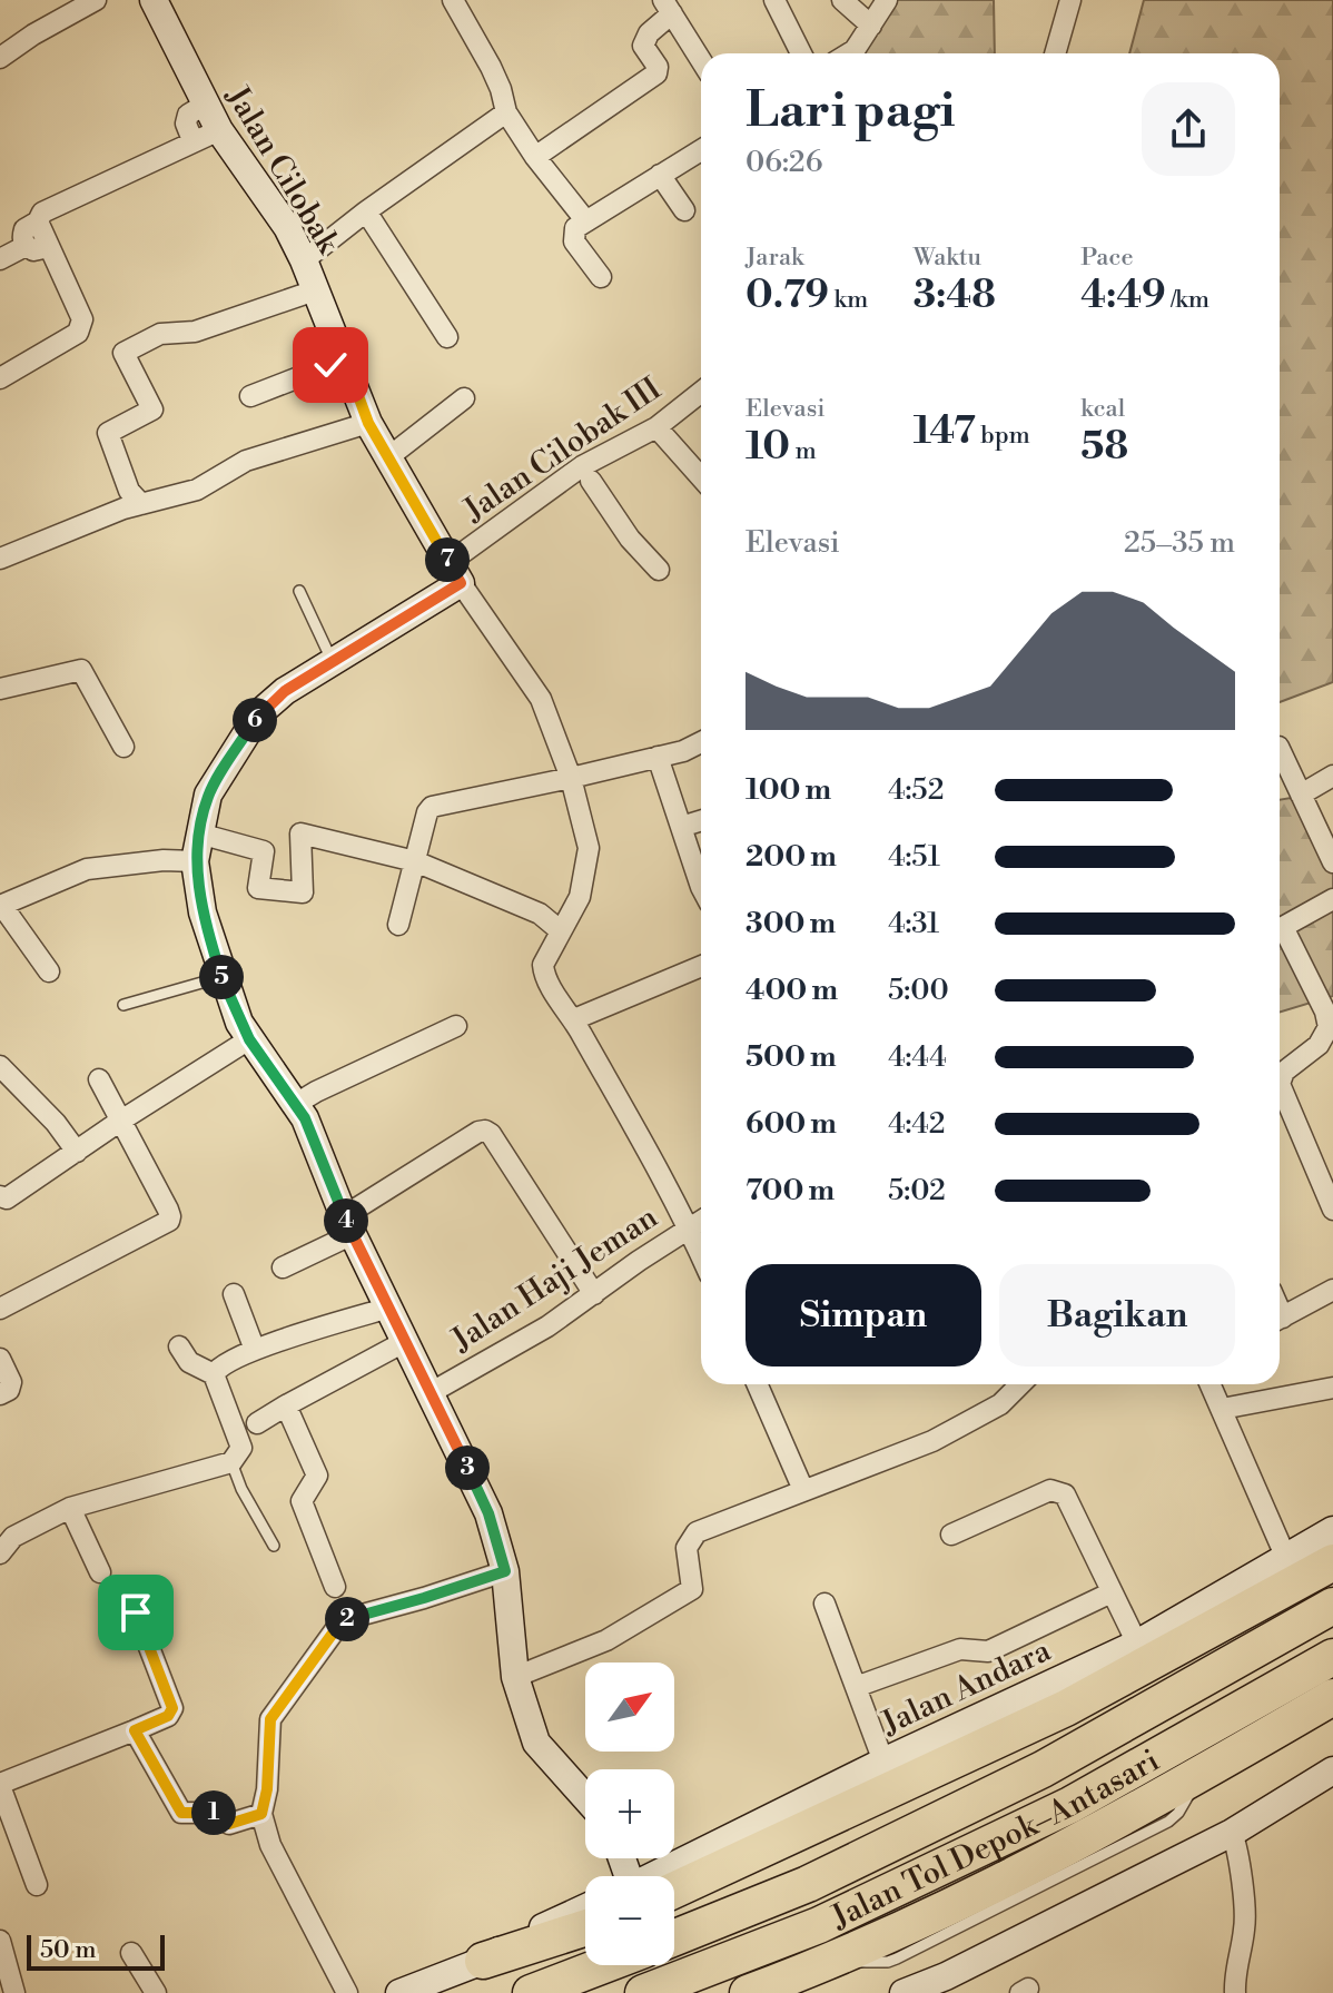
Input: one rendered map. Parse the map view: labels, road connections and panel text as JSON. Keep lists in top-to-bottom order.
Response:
{
  "streets": {
    "highway": ["Jalan Tol Depok–Antasari"],
    "street": [
      "Jalan Cilobak",
      "Jalan Cilobak III",
      "Jalan Haji Jeman",
      "Jalan Andara"
    ]
  },
  "crossings": [
    ["Jalan Cilobak", "Jalan Cilobak III"],
    ["Jalan Cilobak", "Jalan Haji Jeman"]
  ],
  "scale_bar": "50 m",
  "north": "top right",
  "page": {
    "heading": ["Lari pagi", "06:26"],
    "stats": [
      ["Jarak", "0.79 km"],
      ["Waktu", "3:48"],
      ["Pace", "4:49 /km"],
      ["Elevasi", "10 m"],
      ["147 bpm"],
      ["kcal", "58"]
    ],
    "chart": ["Elevasi", "25–35 m"],
    "pins": [
      "7",
      "6",
      "5",
      "4",
      "3",
      "2",
      "1"
    ],
    "list": [
      {
        "name": "100 m",
        "note": "4:52"
      },
      {
        "name": "200 m",
        "note": "4:51"
      },
      {
        "name": "300 m",
        "note": "4:31"
      },
      {
        "name": "400 m",
        "note": "5:00"
      },
      {
        "name": "500 m",
        "note": "4:44"
      },
      {
        "name": "600 m",
        "note": "4:42"
      },
      {
        "name": "700 m",
        "note": "5:02"
      }
    ],
    "buttons": ["Simpan", "Bagikan"],
    "map_buttons": ["+", "−"],
    "scale": "50 m"
  }
}
